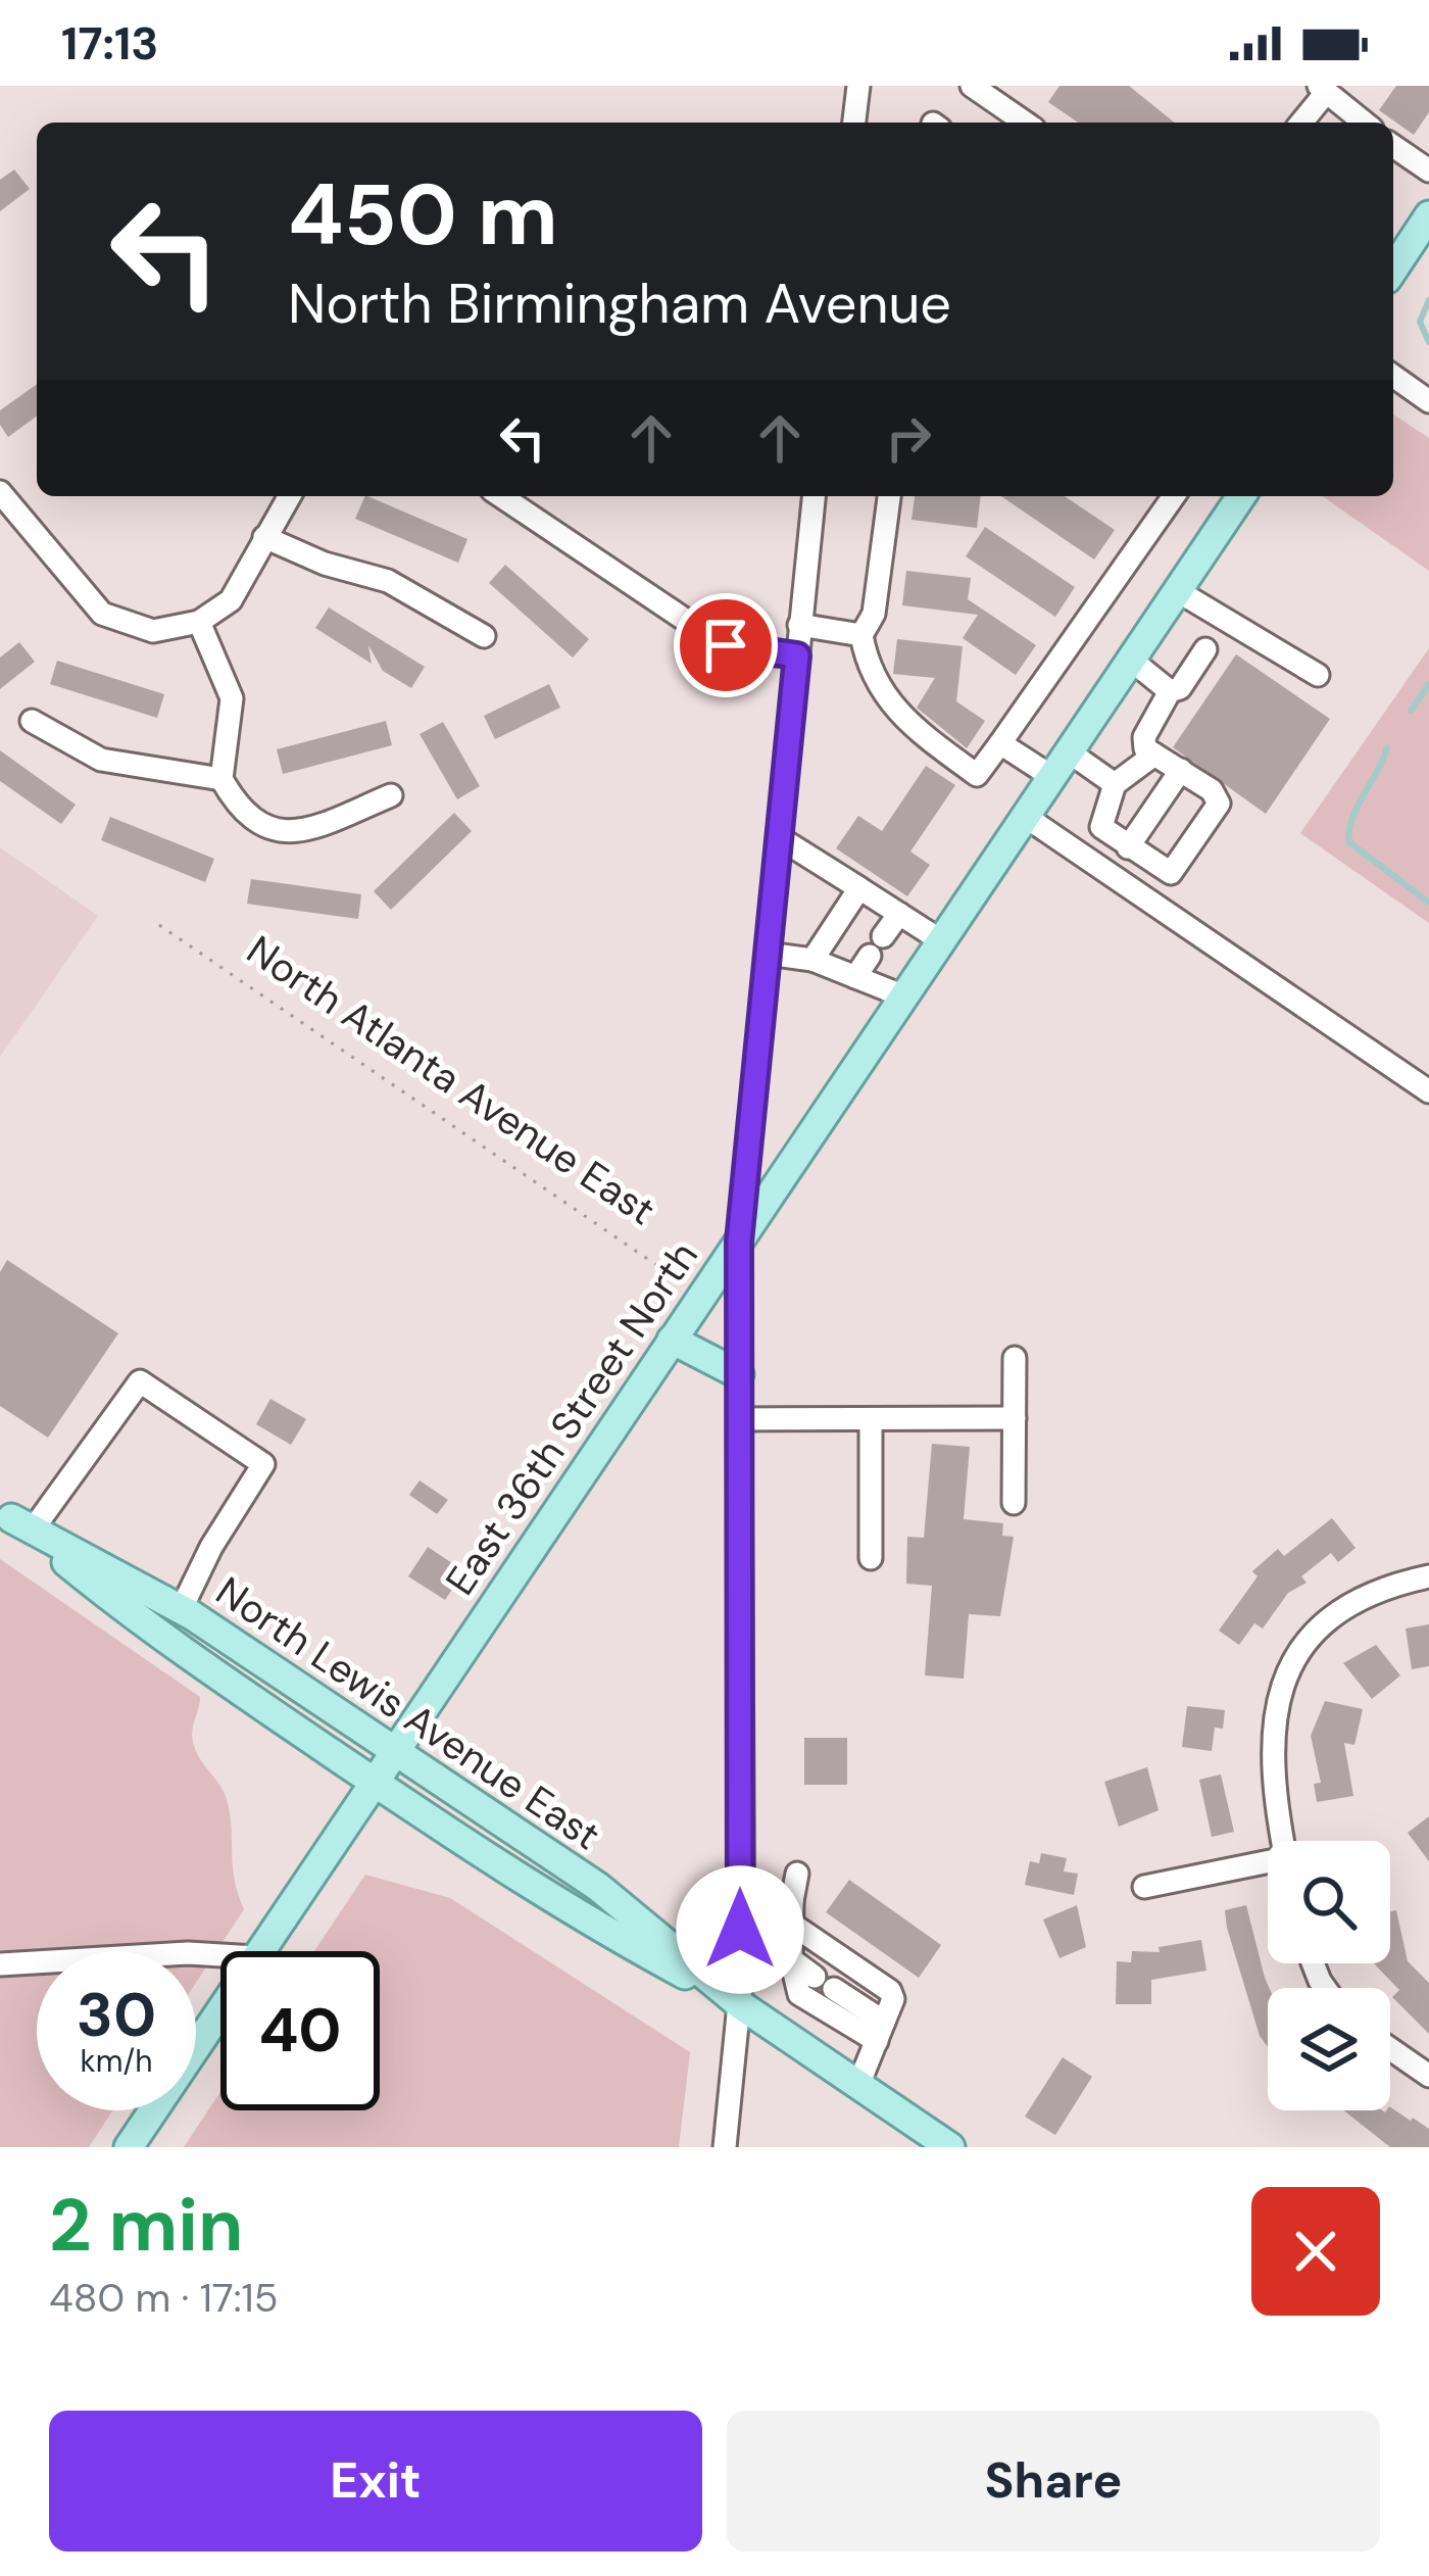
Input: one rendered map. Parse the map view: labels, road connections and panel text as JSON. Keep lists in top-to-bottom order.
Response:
{
  "streets": {
    "main road": ["East 36th Street North", "North Lewis Avenue East"],
    "path": ["North Atlanta Avenue East"]
  },
  "crossings": [
    ["North Atlanta Avenue East", "East 36th Street North"],
    ["East 36th Street North", "North Lewis Avenue East"]
  ],
  "page": {
    "status": "17:13",
    "turn": ["450 m", "North Birmingham Avenue"],
    "speed": "30 km/h",
    "limit": "40",
    "heading": ["2 min", "480 m · 17:15"],
    "buttons": ["Exit", "Share"]
  }
}
